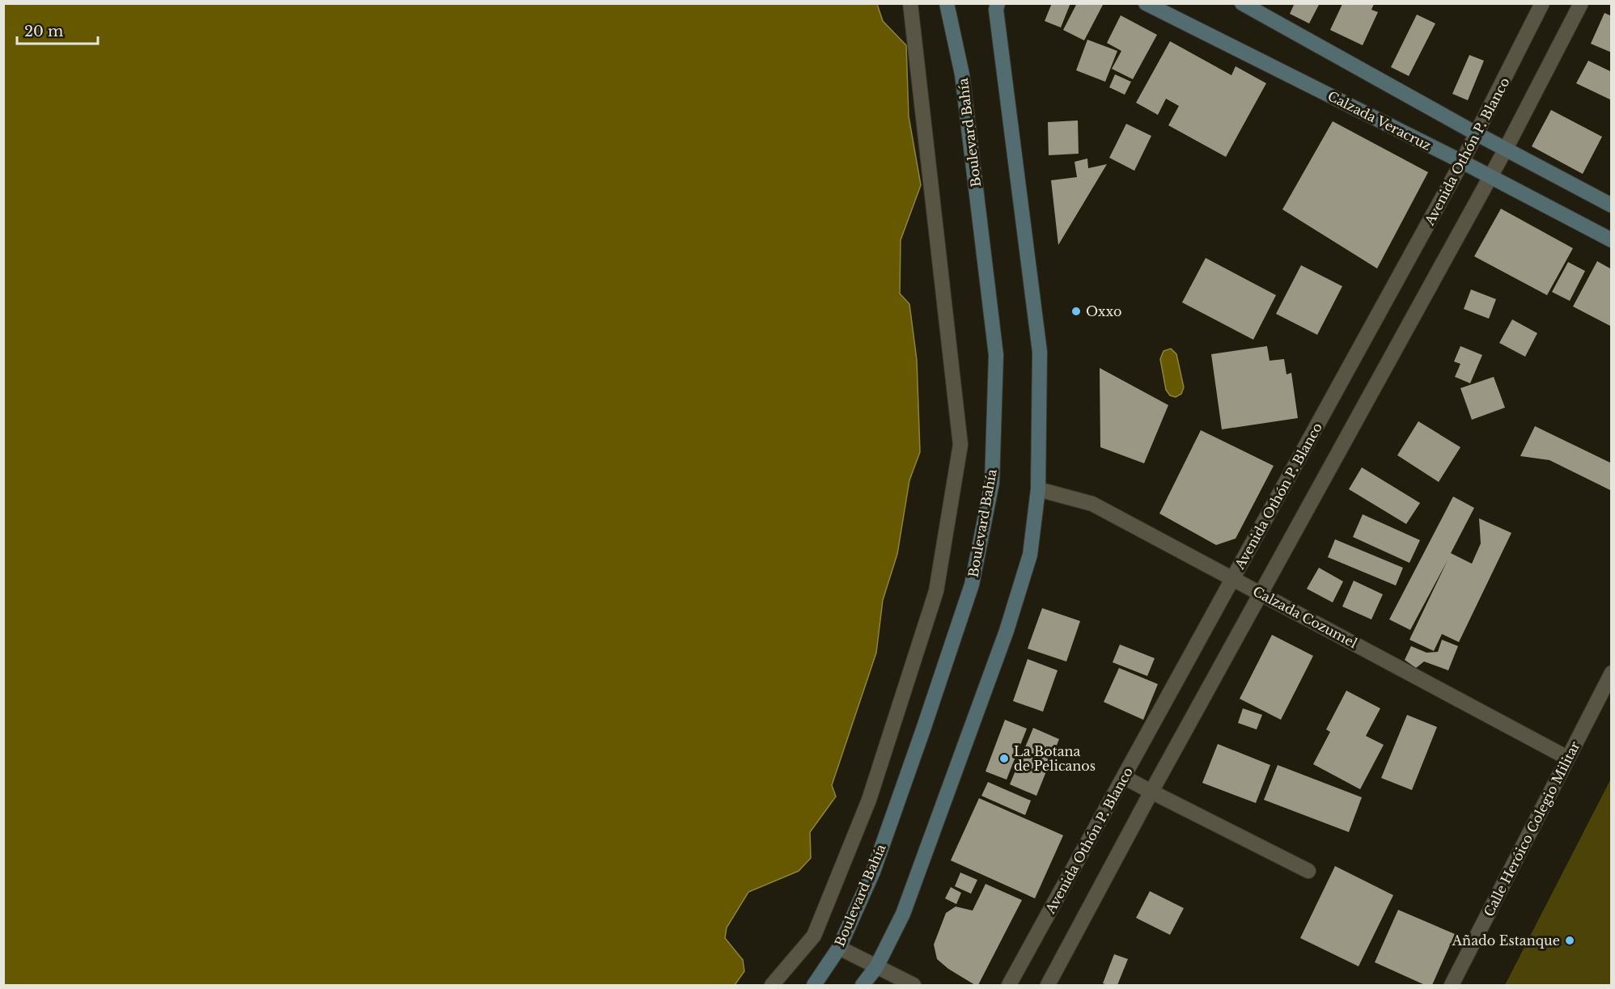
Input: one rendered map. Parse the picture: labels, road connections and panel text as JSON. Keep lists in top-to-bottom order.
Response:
{
  "streets": {
    "main road": ["Calzada Veracruz", "Boulevard Bahía"],
    "street": ["Avenida Othón P. Blanco", "Calzada Cozumel", "Calle Heróico Colegio Militar"]
  },
  "crossings": [
    ["Calzada Veracruz", "Avenida Othón P. Blanco"],
    ["Avenida Othón P. Blanco", "Calzada Cozumel"],
    ["Calzada Cozumel", "Calle Heróico Colegio Militar"]
  ],
  "places": ["Oxxo", "La Botana de Pelicanos", "Añado Estanque"],
  "scale_bar": "20 m"
}
